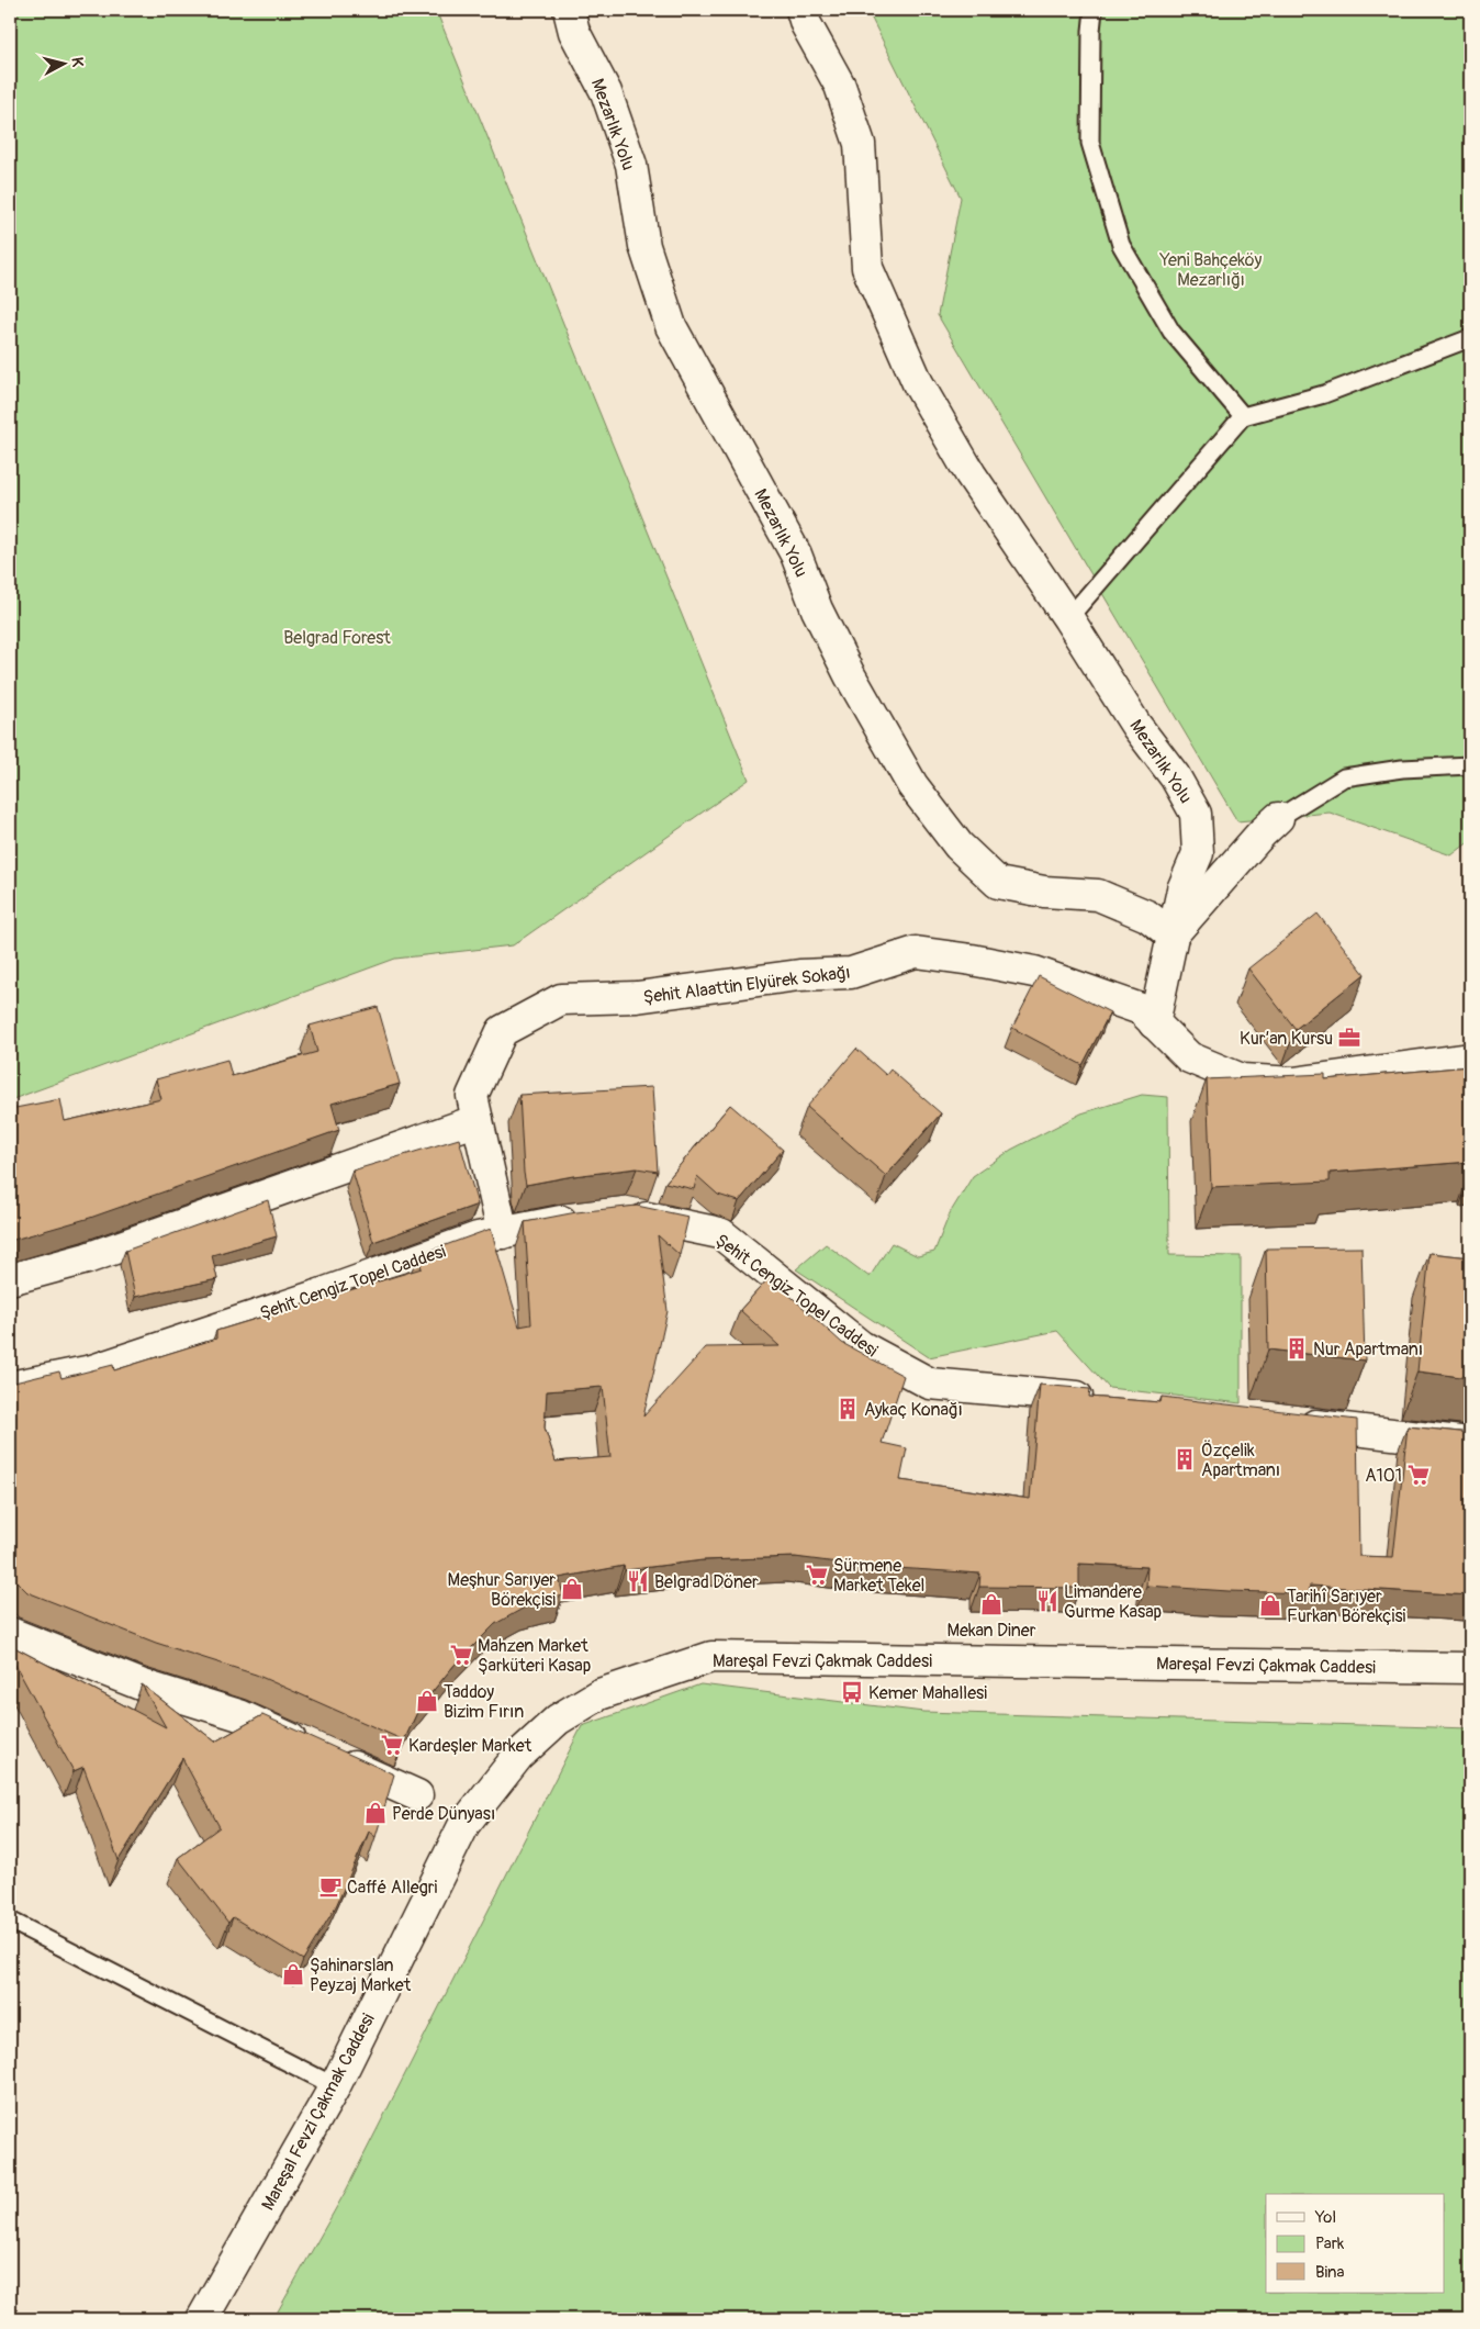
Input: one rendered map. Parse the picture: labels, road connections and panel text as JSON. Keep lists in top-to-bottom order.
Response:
{
  "streets": {
    "street": [
      "Mezarlık Yolu",
      "Şehit Alaattin Elyürek Sokağı",
      "Şehit Cengiz Topel Caddesi",
      "Mareşal Fevzi Çakmak Caddesi"
    ]
  },
  "crossings": [
    ["Mezarlık Yolu", "Şehit Alaattin Elyürek Sokağı"],
    ["Şehit Alaattin Elyürek Sokağı", "Şehit Cengiz Topel Caddesi"]
  ],
  "parks": ["Yeni Bahçeköy Mezarlığı", "Belgrad Forest"],
  "places": {
    "office": ["Kur’an Kursu"],
    "building": ["Nur Apartmanı", "Aykaç Konağı", "Özçelik Apartmanı"],
    "supermarket": [
      "A101",
      "Sürmene Market Tekel",
      "Mahzen Market Şarküteri Kasap",
      "Kardeşler Market"
    ],
    "restaurant": ["Belgrad Döner", "Limandere Gurme Kasap"],
    "shop": [
      "Meşhur Sarıyer Börekçisi",
      "Mekan Diner",
      "Tarihî Sarıyer Furkan Börekçisi",
      "Taddoy Bizim Fırın",
      "Perde Dünyası",
      "Şahinarslan Peyzaj Market"
    ],
    "bus stop": ["Kemer Mahallesi"],
    "cafe": ["Caffé Allegri"]
  },
  "legend": ["Yol", "Park", "Bina"],
  "north": "right"
}
